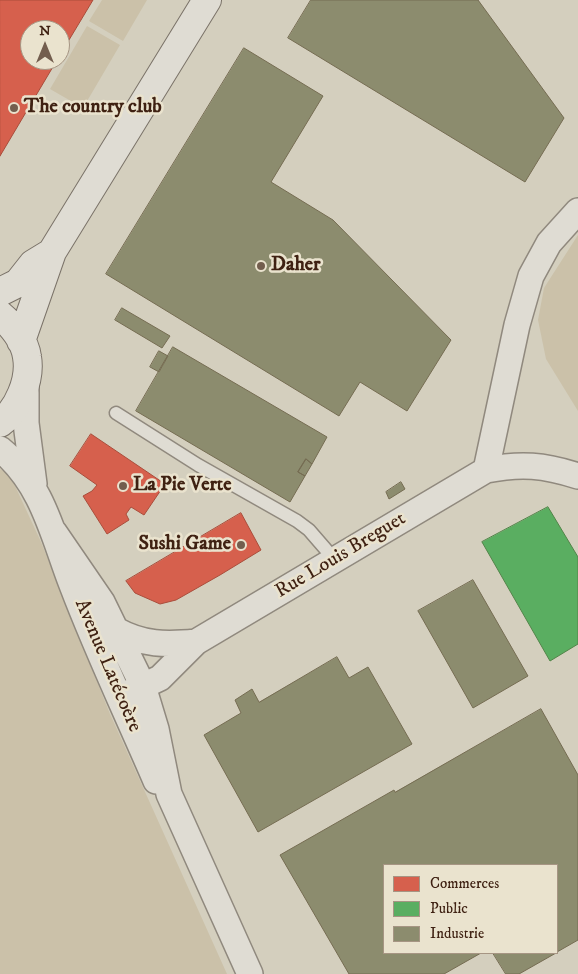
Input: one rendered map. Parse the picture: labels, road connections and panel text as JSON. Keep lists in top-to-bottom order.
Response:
{
  "streets": {
    "street": ["Rue Louis Breguet", "Avenue Latécoère"]
  },
  "crossings": [
    ["Rue Louis Breguet", "Avenue Latécoère"]
  ],
  "places": [
    "The country club",
    "Daher",
    "La Pie Verte",
    "Sushi Game"
  ],
  "legend": ["Commerces", "Public", "Industrie"],
  "north": "top"
}
